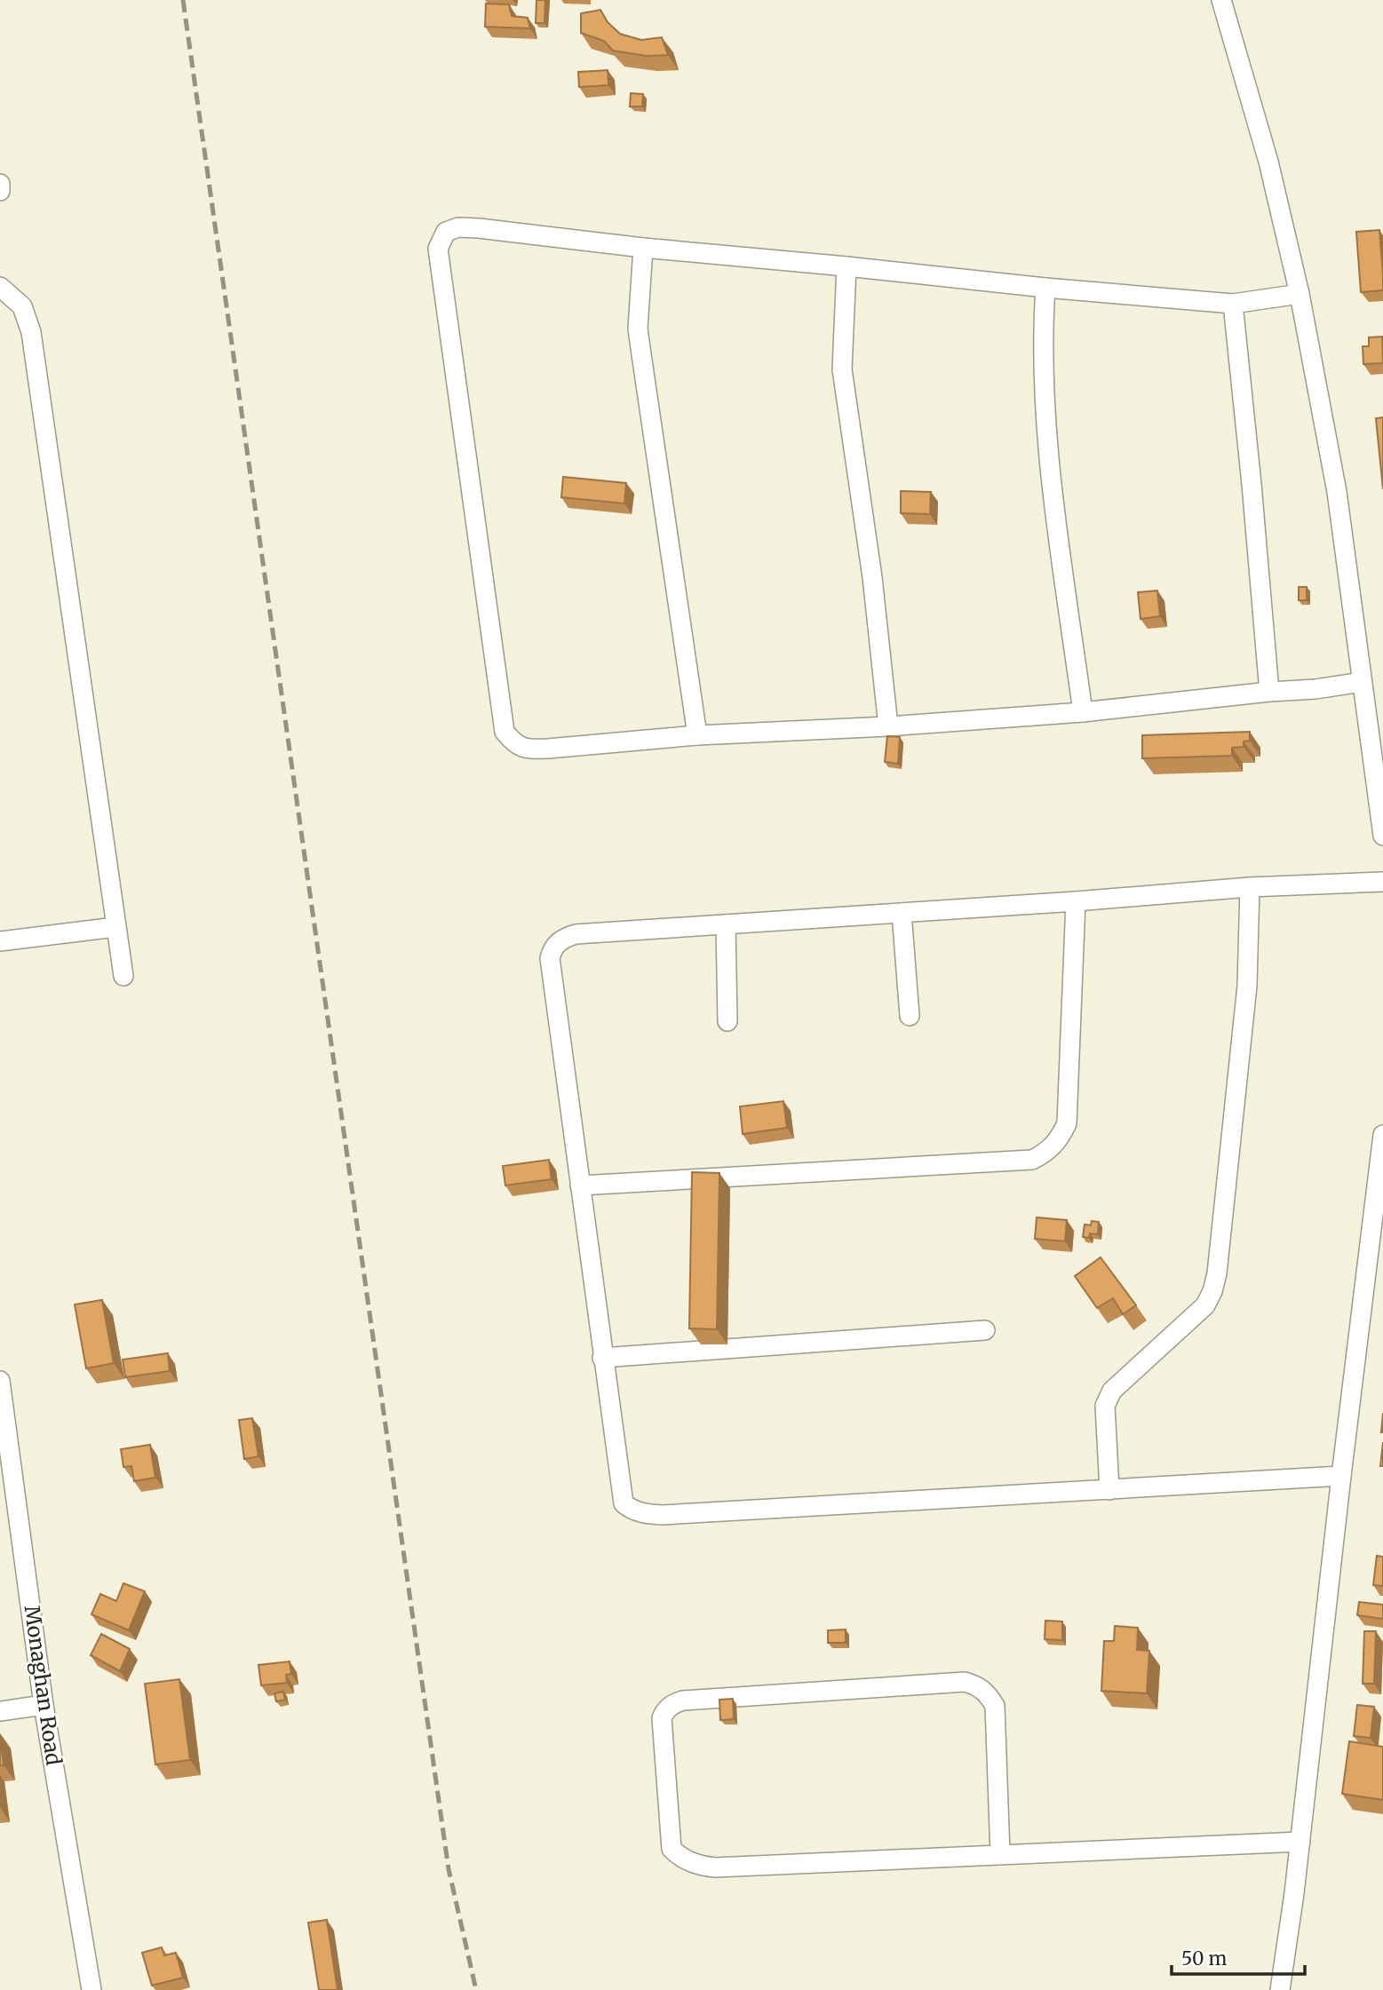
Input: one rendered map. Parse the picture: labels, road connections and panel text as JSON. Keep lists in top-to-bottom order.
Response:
{
  "streets": {
    "street": ["Monaghan Road"]
  },
  "scale_bar": "50 m"
}
